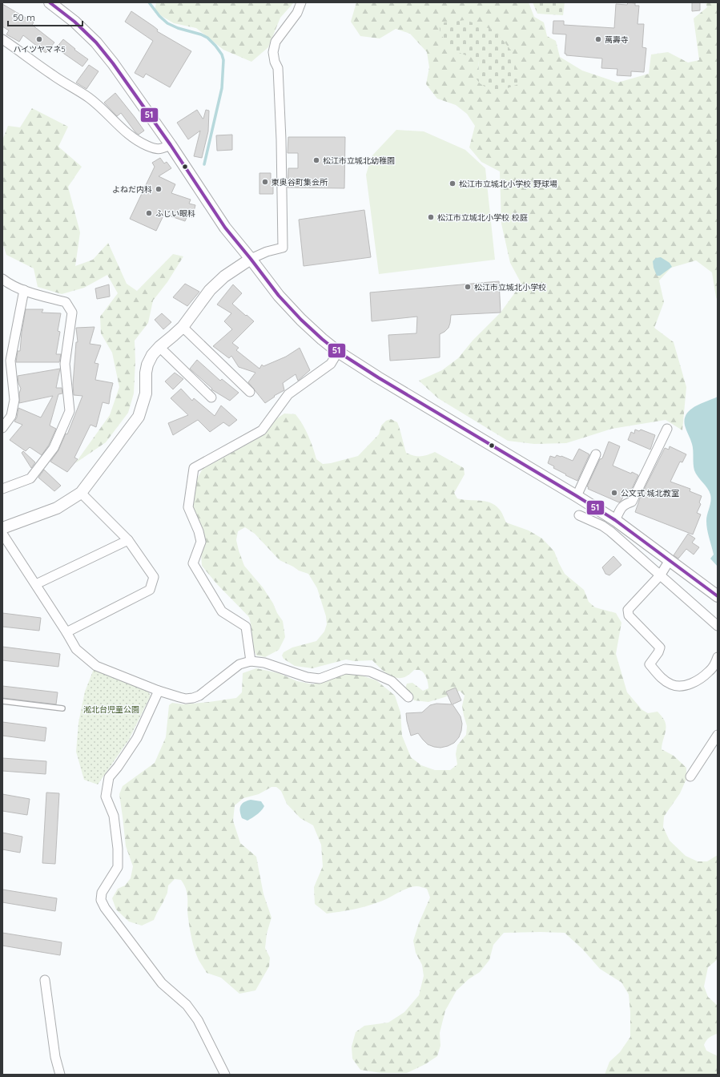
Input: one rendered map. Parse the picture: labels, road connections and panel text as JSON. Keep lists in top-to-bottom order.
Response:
{
  "parks": ["淞北台児童公園"],
  "places": [
    "ハイツヤマネ5",
    "萬壽寺",
    "松江市立城北幼稚園",
    "東奥谷町集会所",
    "松江市立城北小学校 野球場",
    "よねだ内科",
    "ふじい眼科",
    "松江市立城北小学校 校庭",
    "松江市立城北小学校",
    "公文式 城北教室"
  ],
  "lines": ["transit line 51"],
  "scale_bar": "50 m"
}
